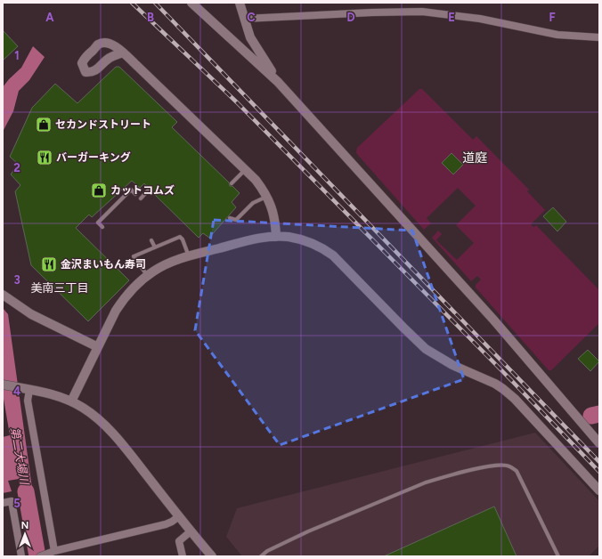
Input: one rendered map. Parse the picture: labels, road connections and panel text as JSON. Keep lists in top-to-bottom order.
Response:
{
  "districts": ["道庭", "美南三丁目"],
  "water": ["第二大場川"],
  "places": {
    "shop": ["セカンドストリート", "カットコムズ"],
    "restaurant": ["バーガーキング", "金沢まいもん寿司"]
  },
  "north": "top",
  "grid": {
    "columns": [
      "A",
      "B",
      "C",
      "D",
      "E",
      "F"
    ],
    "rows": [
      "1",
      "2",
      "3",
      "4",
      "5"
    ]
  }
}
